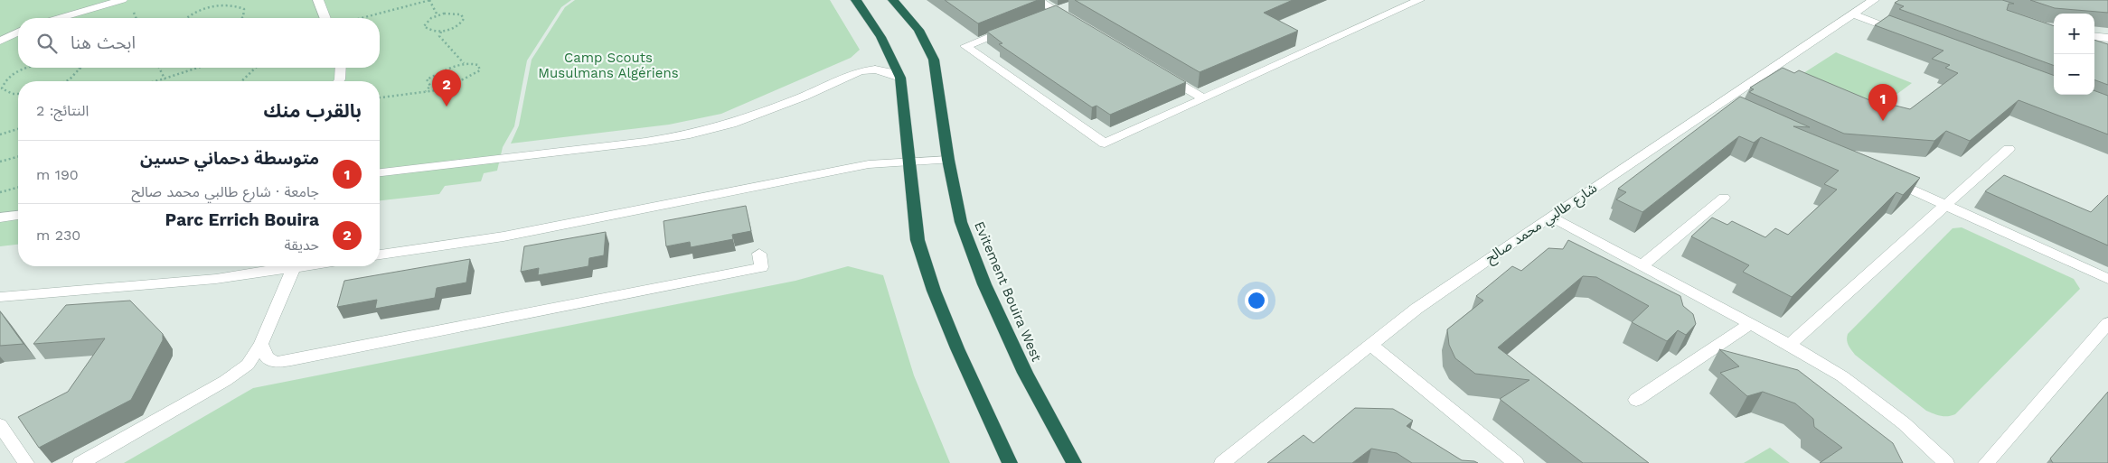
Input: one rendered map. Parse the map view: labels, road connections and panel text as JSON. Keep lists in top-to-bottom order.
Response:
{
  "streets": {
    "highway": ["Evitement Bouira West"],
    "street": ["شارع طالبي محمد صالح"]
  },
  "parks": ["Camp Scouts Musulmans Algériens"],
  "page": {
    "map_buttons": ["+", "−"],
    "search": "ابحث هنا",
    "pins": ["2", "1"],
    "heading": ["بالقرب منك", "النتائج: 2"],
    "list": [
      {
        "mark": "1",
        "name": "متوسطة دحماني حسين",
        "note": "جامعة · شارع طالبي محمد صالح",
        "value": "190 m"
      },
      {
        "mark": "2",
        "name": "Parc Errich Bouira",
        "note": "حديقة",
        "value": "230 m"
      }
    ]
  }
}
